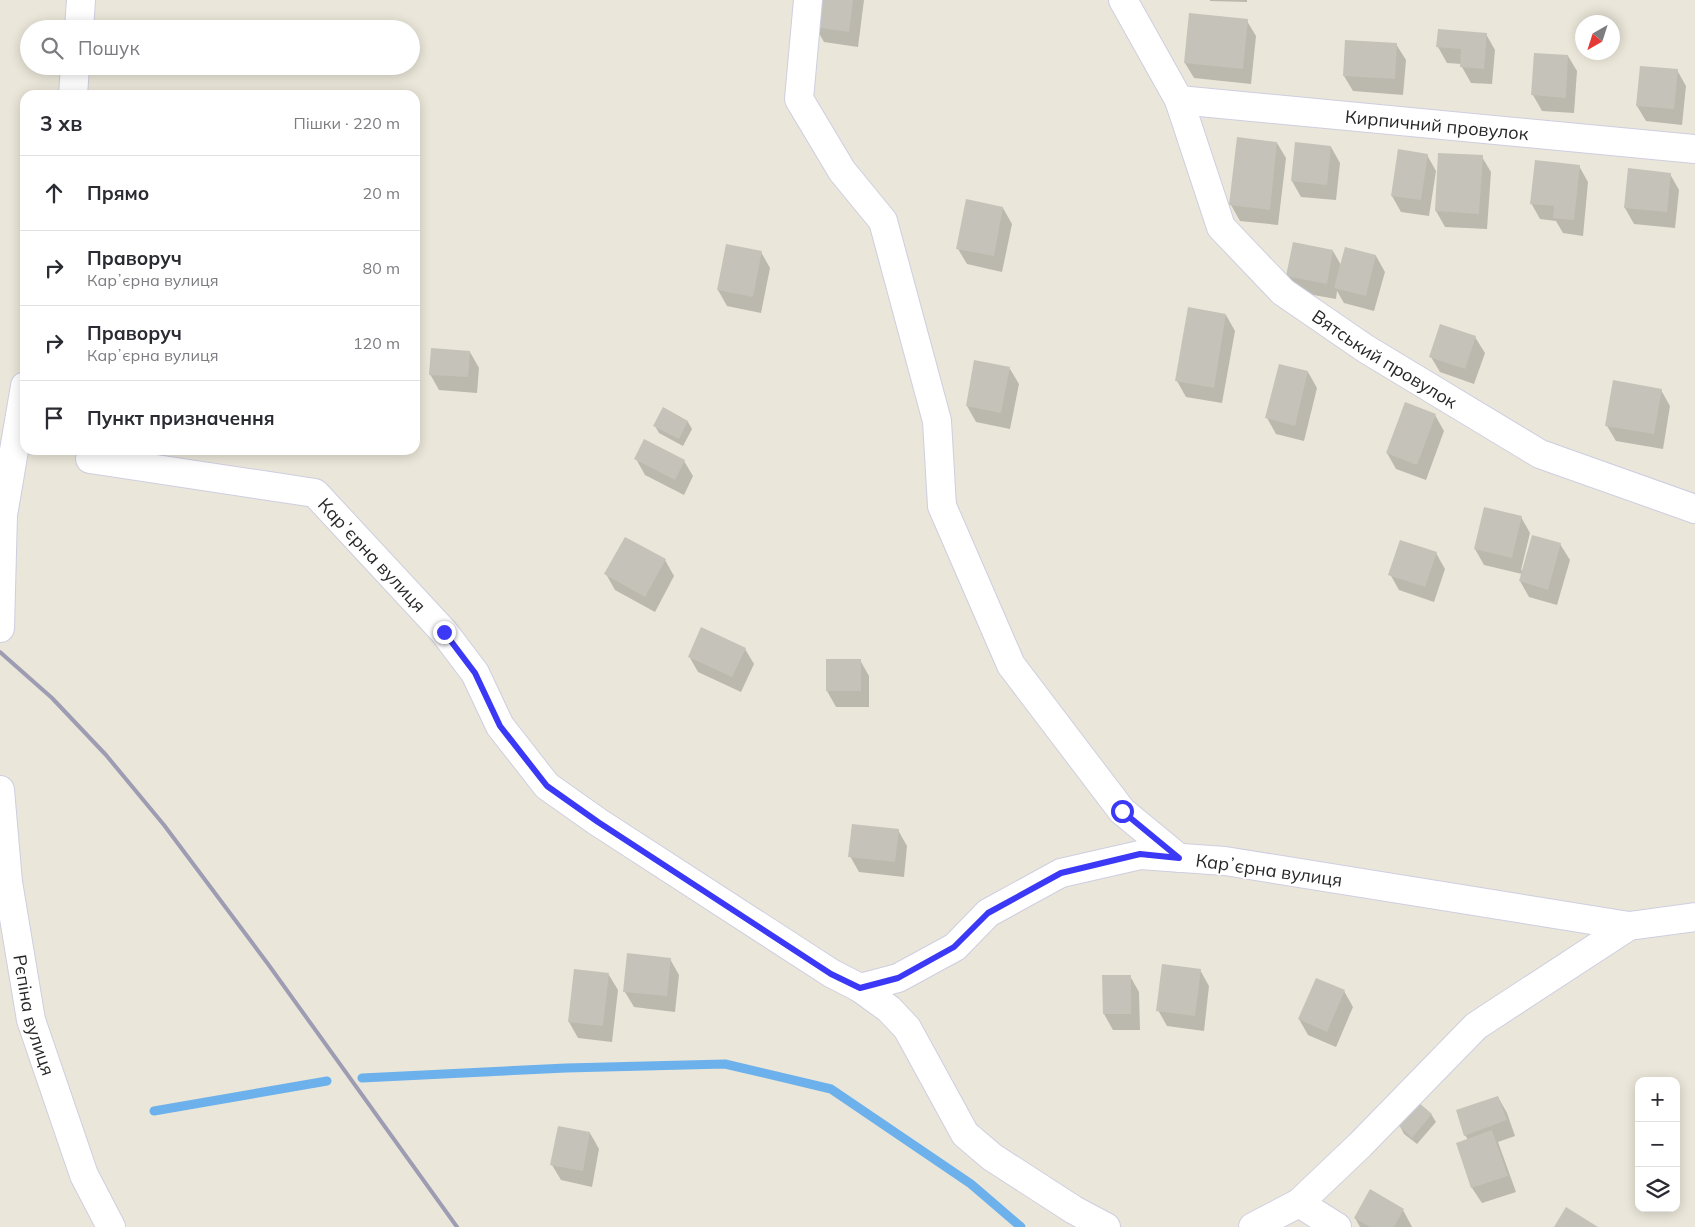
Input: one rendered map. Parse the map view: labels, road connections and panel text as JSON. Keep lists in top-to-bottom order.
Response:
{
  "streets": {
    "street": [
      "Кирпичний провулок",
      "Вятський провулок",
      "Карʼєрна вулиця",
      "Рєпіна вулиця"
    ]
  },
  "crossings": [
    ["Кирпичний провулок", "Вятський провулок"]
  ],
  "north": "bottom left",
  "page": {
    "search": "Пошук",
    "heading": ["3 хв", "Пішки · 220 m"],
    "list": [
      ["Прямо", "20 m"],
      ["Праворуч", "Карʼєрна вулиця", "80 m"],
      ["Праворуч", "Карʼєрна вулиця", "120 m"],
      "Пункт призначення"
    ],
    "map_buttons": ["+", "−"]
  }
}
